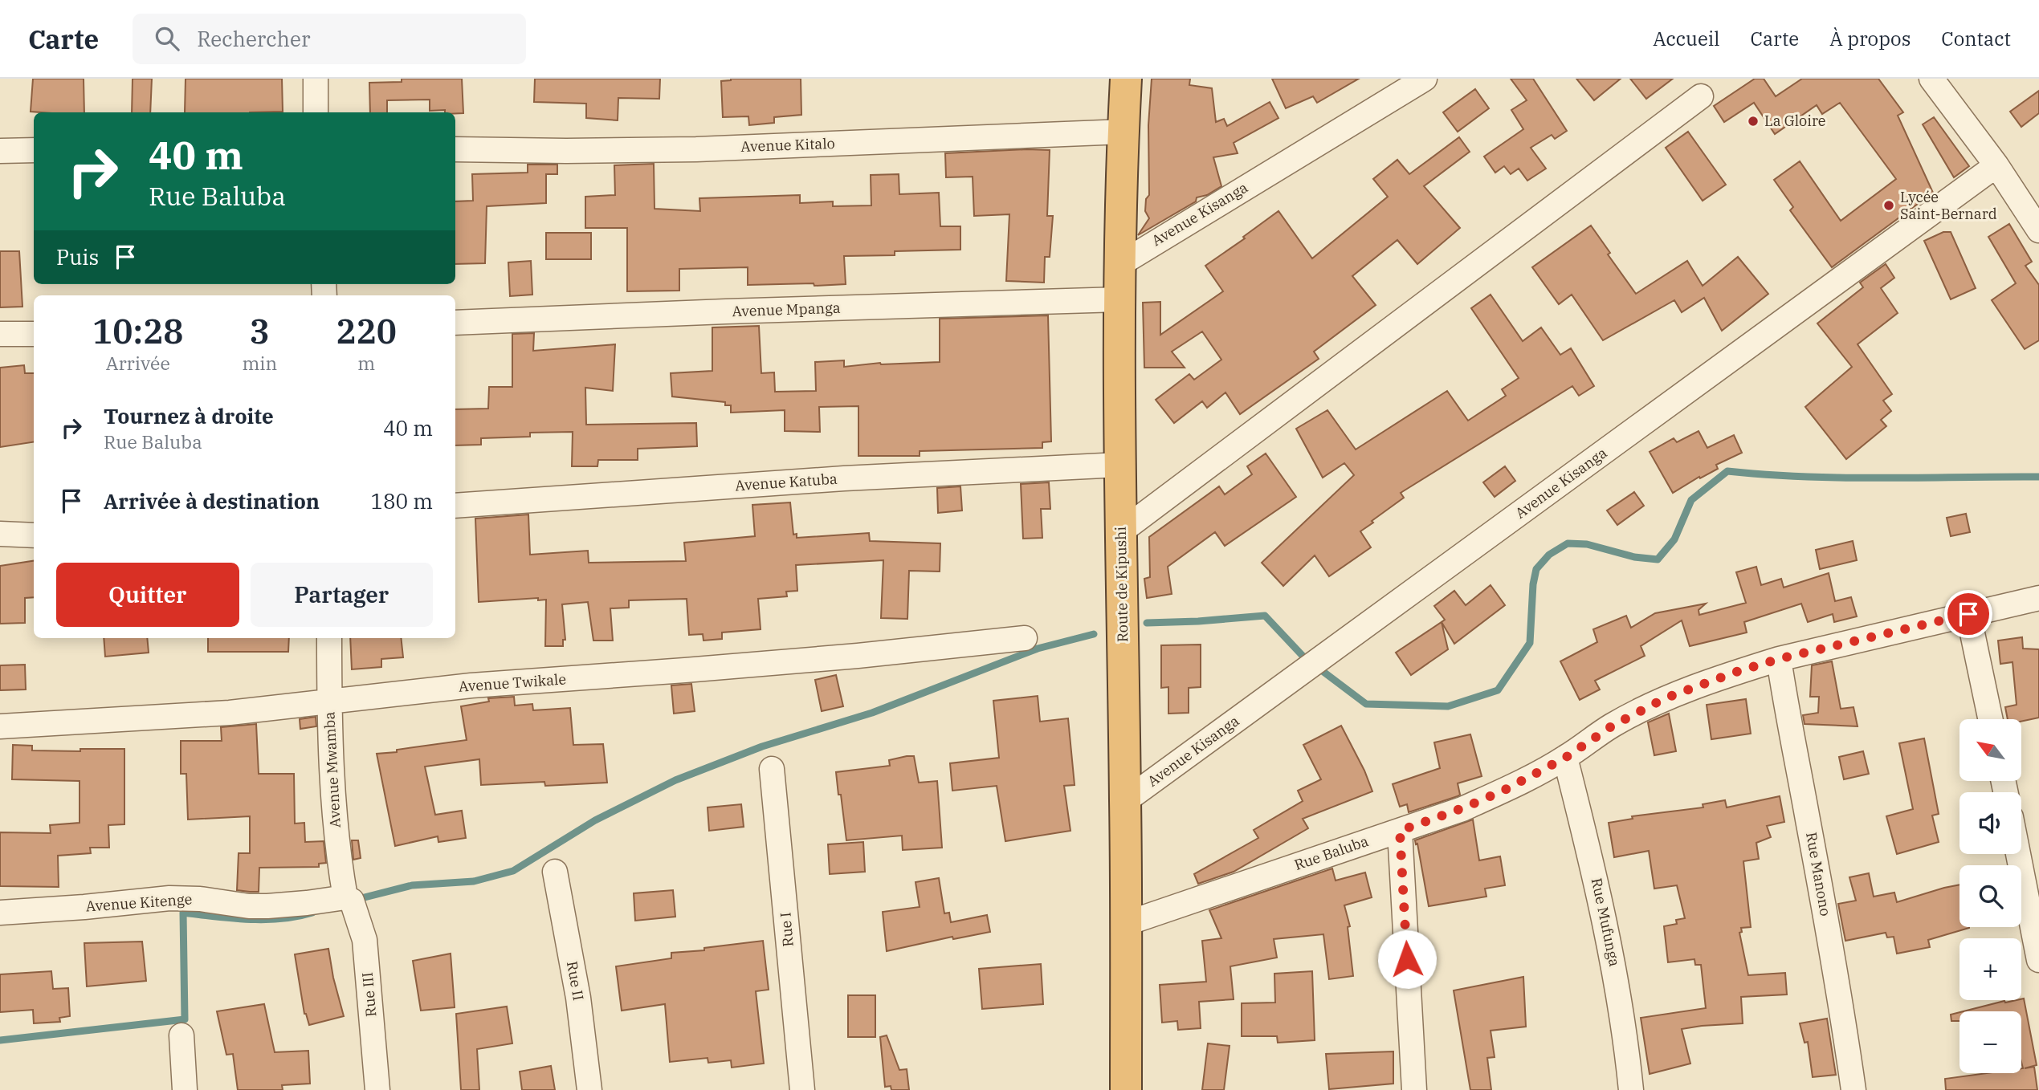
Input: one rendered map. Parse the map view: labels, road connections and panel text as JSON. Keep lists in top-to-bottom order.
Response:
{
  "streets": {
    "highway": ["Route de Kipushi"],
    "street": [
      "Avenue Kitalo",
      "Avenue Kisanga",
      "Avenue Mpanga",
      "Avenue Katuba",
      "Avenue Twikale",
      "Avenue Mwamba",
      "Rue Baluba",
      "Rue Manono",
      "Avenue Kitenge",
      "Rue Mufunga",
      "Rue I",
      "Rue II",
      "Rue III"
    ]
  },
  "crossings": [
    ["Avenue Kitalo", "Route de Kipushi"],
    ["Avenue Kisanga", "Route de Kipushi"],
    ["Avenue Mpanga", "Route de Kipushi"],
    ["Avenue Katuba", "Route de Kipushi"],
    ["Route de Kipushi", "Rue Baluba"],
    ["Avenue Twikale", "Avenue Mwamba"],
    ["Avenue Mwamba", "Avenue Kitenge"],
    ["Avenue Mwamba", "Rue III"],
    ["Rue Baluba", "Rue Manono"],
    ["Rue Baluba", "Rue Mufunga"],
    ["Avenue Kitenge", "Rue III"]
  ],
  "places": ["La Gloire", "Lycée Saint-Bernard"],
  "north": "top left",
  "page": {
    "header": "Carte",
    "search": "Rechercher",
    "nav": [
      "Accueil",
      "Carte",
      "À propos",
      "Contact"
    ],
    "turn": ["40 m", "Rue Baluba"],
    "then": "Puis",
    "eta": [
      "10:28",
      "Arrivée",
      "3",
      "min",
      "220",
      "m"
    ],
    "list": [
      {
        "name": "Tournez à droite",
        "note": "Rue Baluba",
        "value": "40 m"
      },
      {
        "name": "Arrivée à destination",
        "value": "180 m"
      }
    ],
    "buttons": ["Quitter", "Partager"],
    "map_buttons": ["+", "−"]
  }
}
